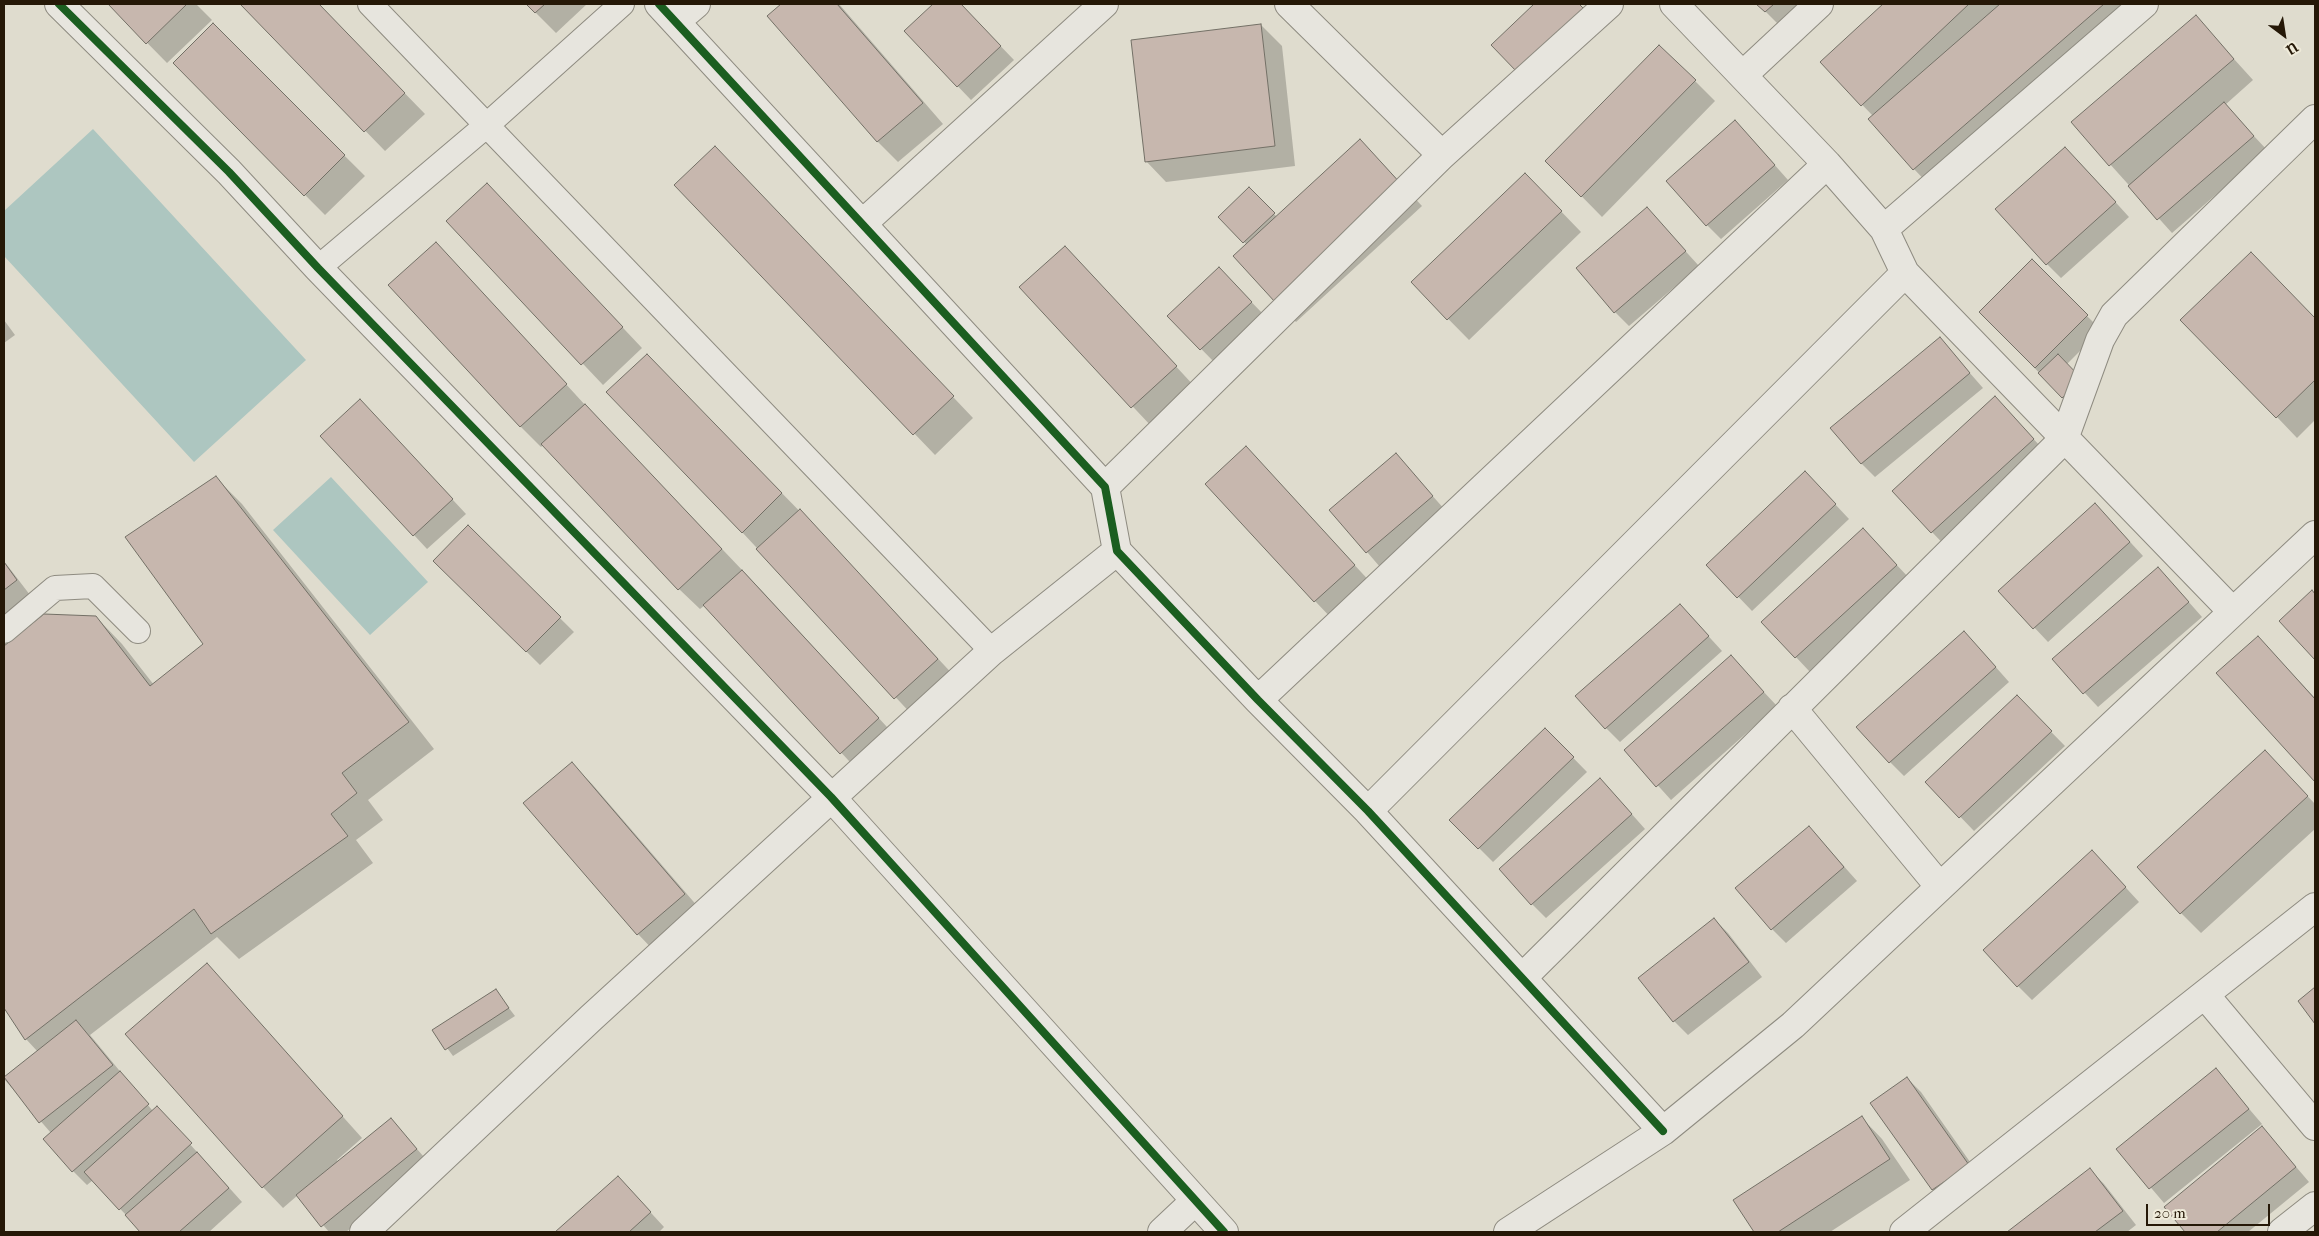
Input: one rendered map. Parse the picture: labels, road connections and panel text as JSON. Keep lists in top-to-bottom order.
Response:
{
  "scale_bar": "20 m",
  "north": "bottom right"
}
